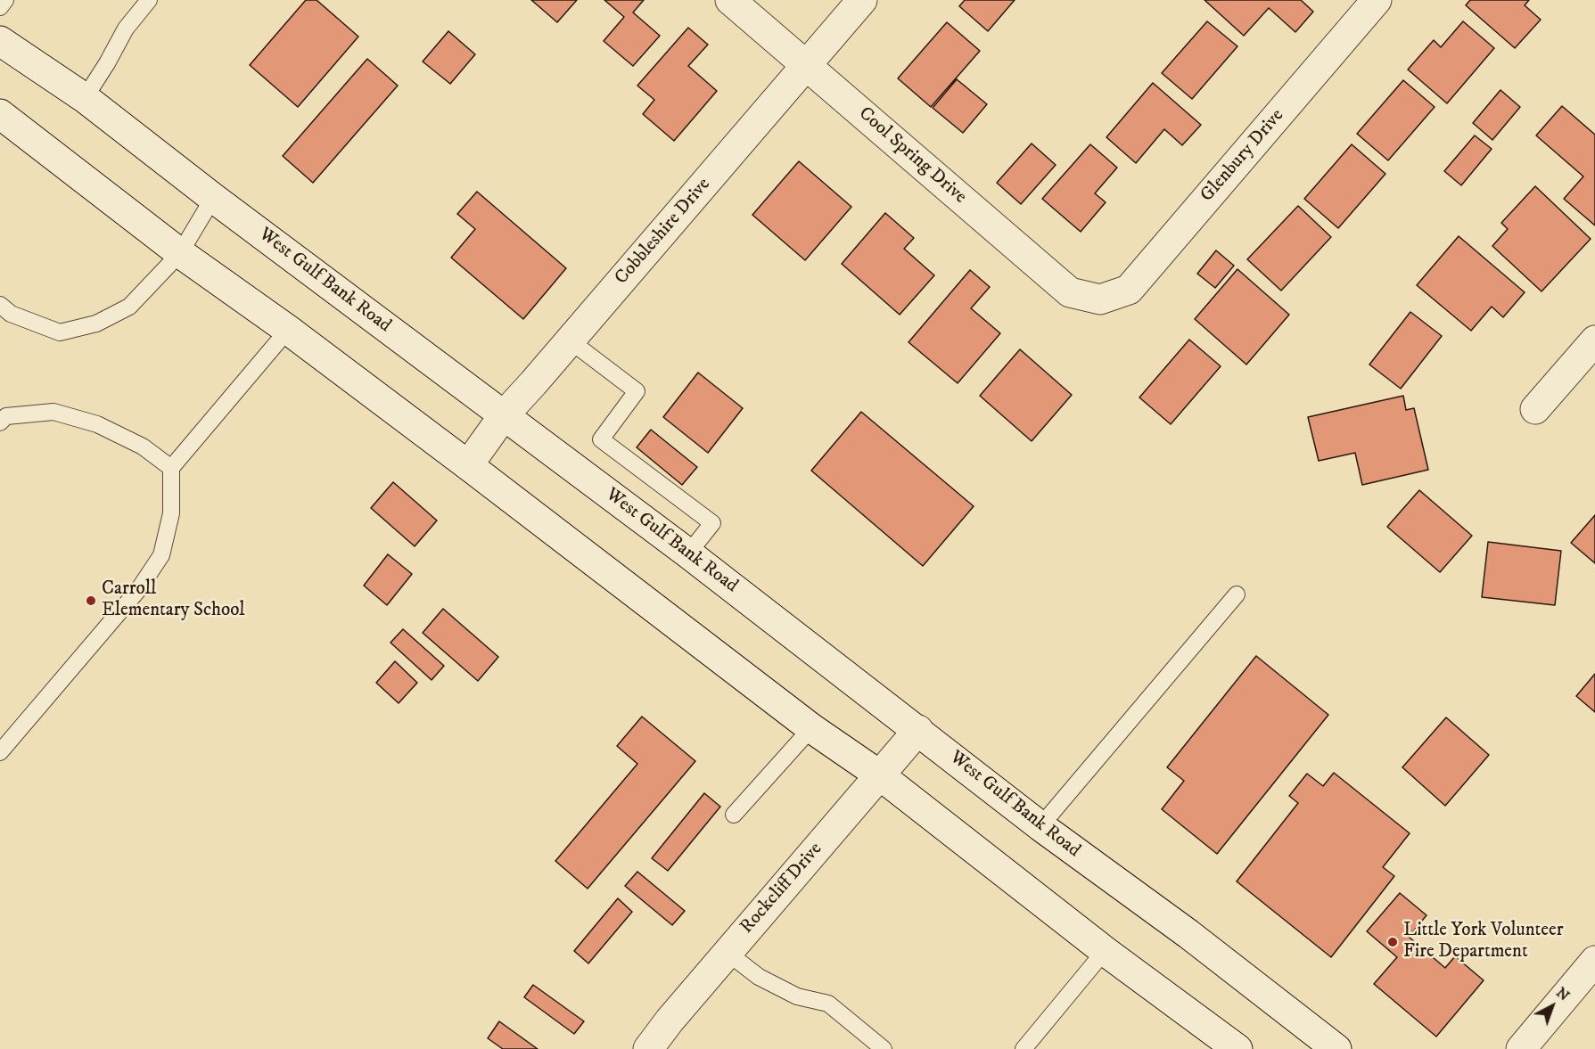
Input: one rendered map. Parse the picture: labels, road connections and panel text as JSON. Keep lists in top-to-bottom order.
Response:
{
  "streets": {
    "main road": [
      "Cool Spring Drive",
      "Glenbury Drive",
      "Cobbleshire Drive",
      "West Gulf Bank Road",
      "Rockcliff Drive"
    ]
  },
  "crossings": [
    ["Cool Spring Drive", "Glenbury Drive"],
    ["Cool Spring Drive", "Cobbleshire Drive"],
    ["Cobbleshire Drive", "West Gulf Bank Road"],
    ["West Gulf Bank Road", "Rockcliff Drive"]
  ],
  "places": ["Carroll Elementary School", "Little York Volunteer Fire Department"],
  "north": "top right"
}
